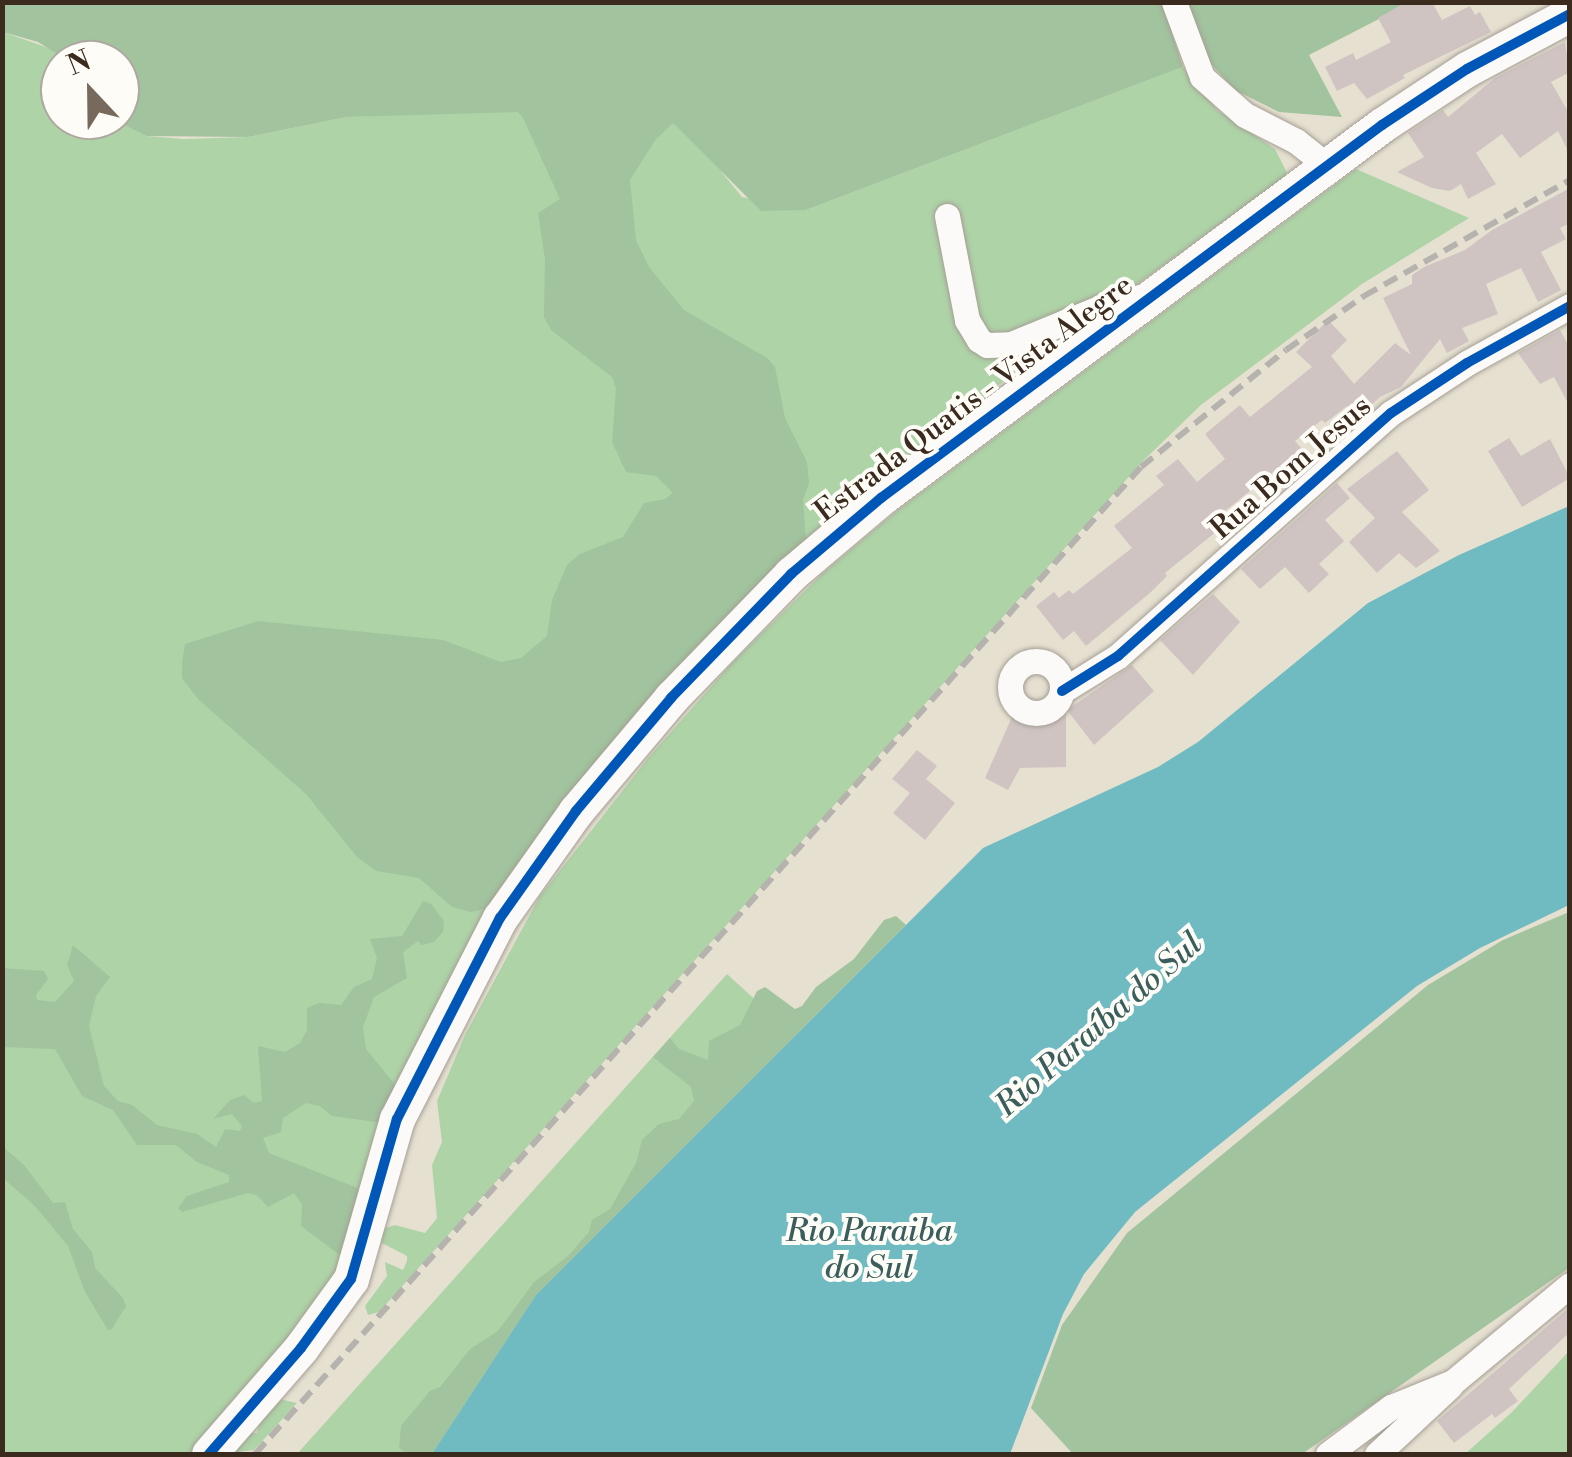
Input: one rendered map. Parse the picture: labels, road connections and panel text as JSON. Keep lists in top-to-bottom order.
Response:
{
  "streets": {
    "street": ["Estrada Quatis - Vista Alegre", "Rua Bom Jesus"]
  },
  "water": ["Rio Paraíba do Sul", "Rio Paraiba do Sul"],
  "north": "top"
}
